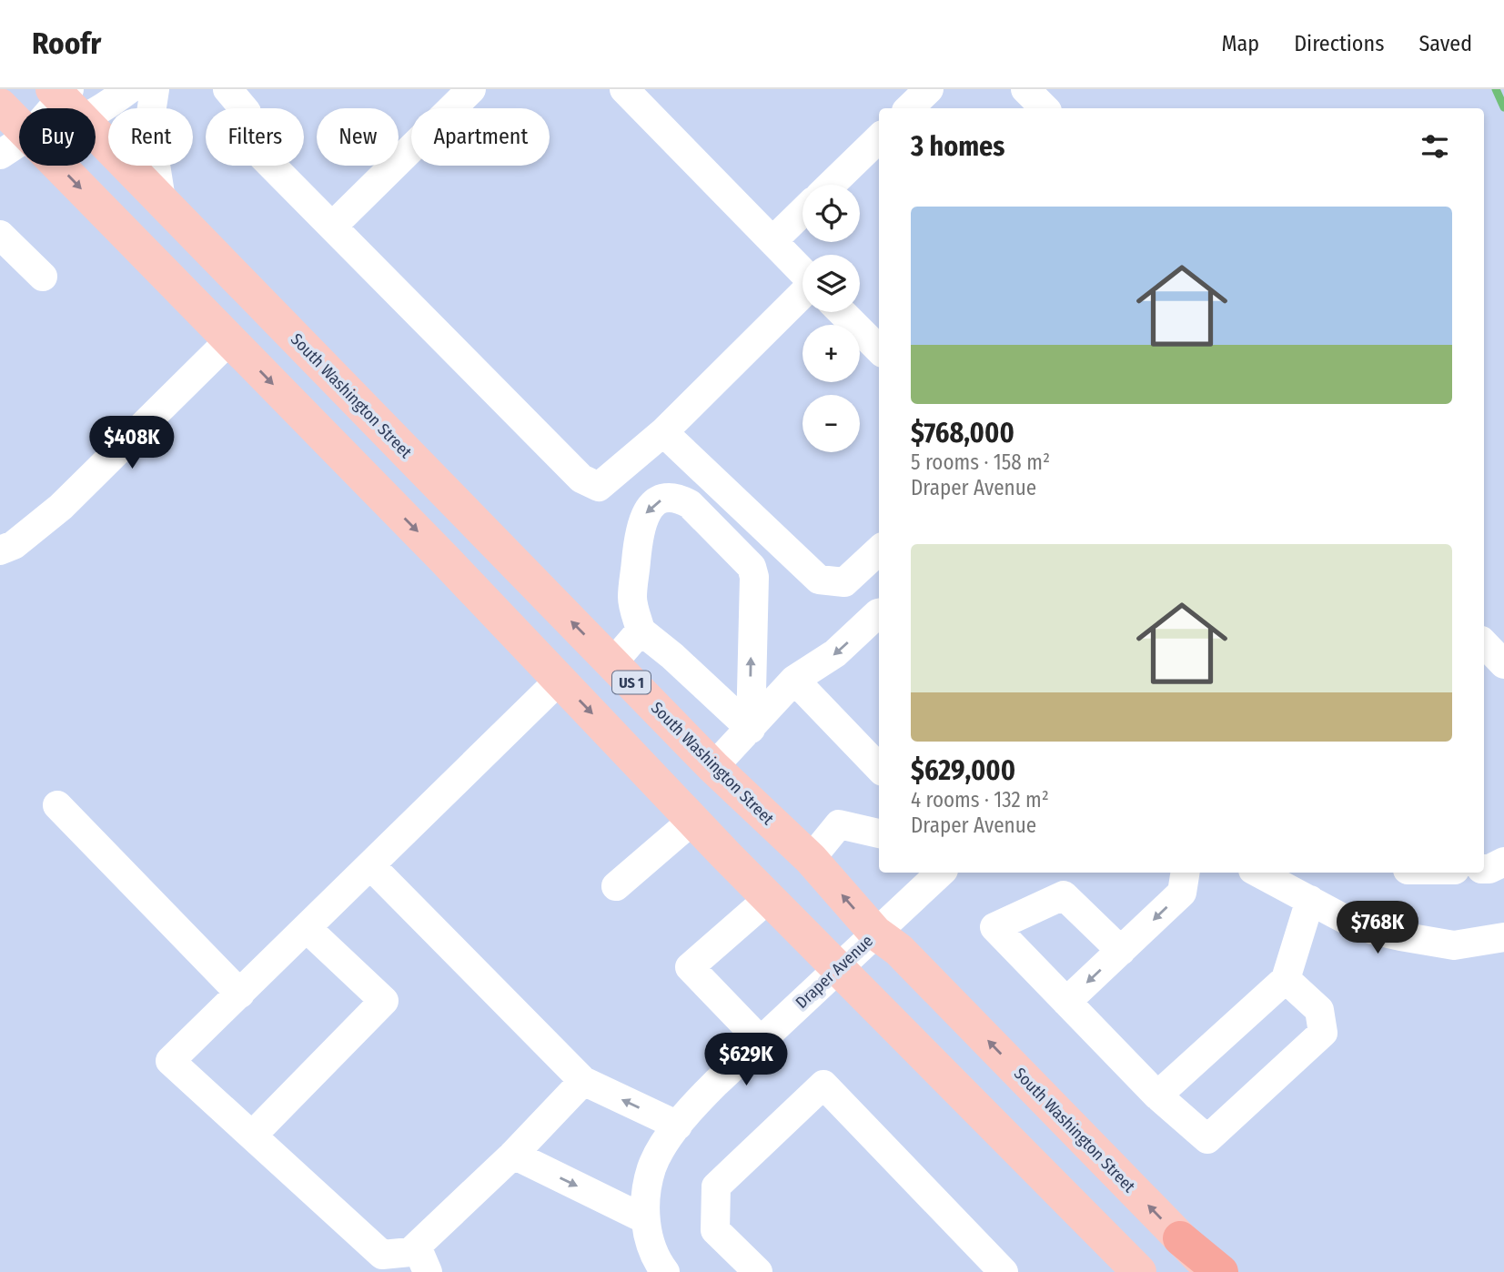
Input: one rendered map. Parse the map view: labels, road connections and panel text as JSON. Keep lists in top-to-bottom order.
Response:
{
  "streets": {
    "main road": ["South Washington Street", "US 1"],
    "street": ["Draper Avenue"]
  },
  "crossings": [
    ["South Washington Street", "Draper Avenue"]
  ],
  "page": {
    "header": "Roofr",
    "nav": ["Map", "Directions", "Saved"],
    "chip": [
      "Buy",
      "Rent",
      "Filters",
      "New",
      "Apartment"
    ],
    "heading": "3 homes",
    "map_buttons": ["+", "−"],
    "list": [
      {
        "name": "$768,000",
        "note": "5 rooms · 158 m² · Draper Avenue"
      },
      {
        "name": "$629,000",
        "note": "4 rooms · 132 m² · Draper Avenue"
      }
    ],
    "price": ["$408K", "$768K", "$629K"]
  }
}
